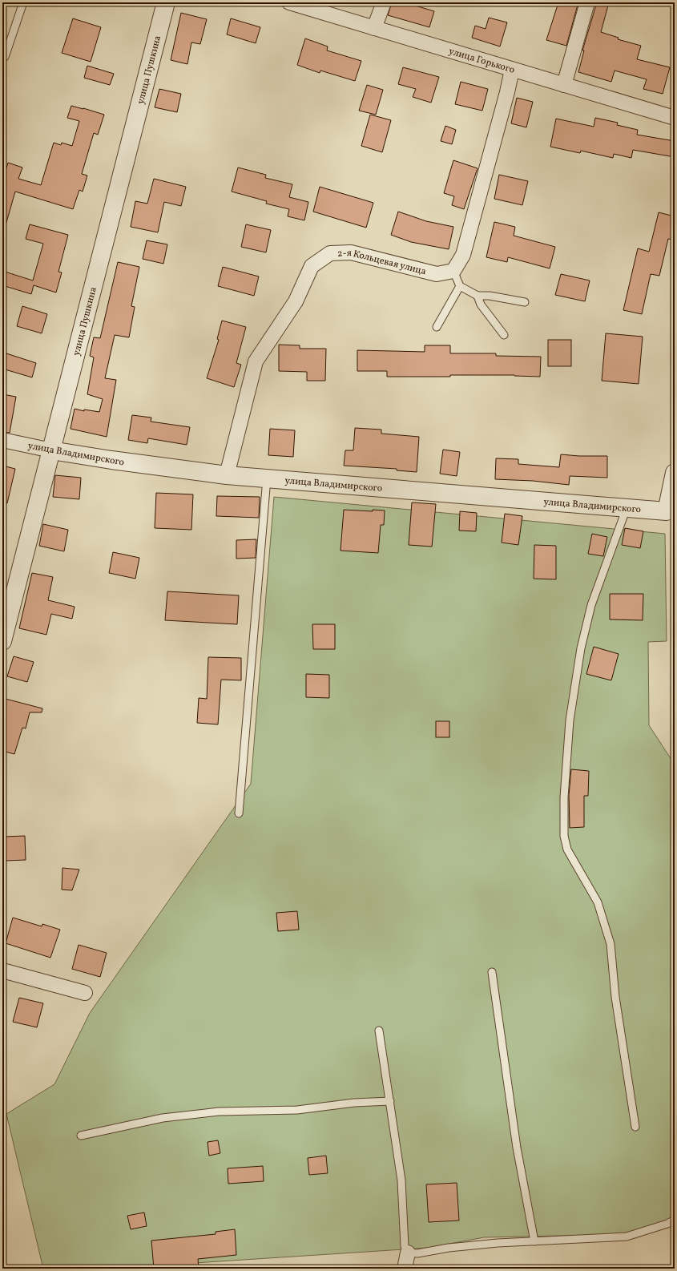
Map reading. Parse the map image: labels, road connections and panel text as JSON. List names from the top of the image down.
{
  "streets": {
    "street": [
      "улица Горького",
      "улица Пушкина",
      "2-я Кольцевая улица",
      "улица Владимирского"
    ]
  },
  "crossings": [
    ["улица Пушкина", "улица Владимирского"],
    ["2-я Кольцевая улица", "улица Владимирского"]
  ]
}
